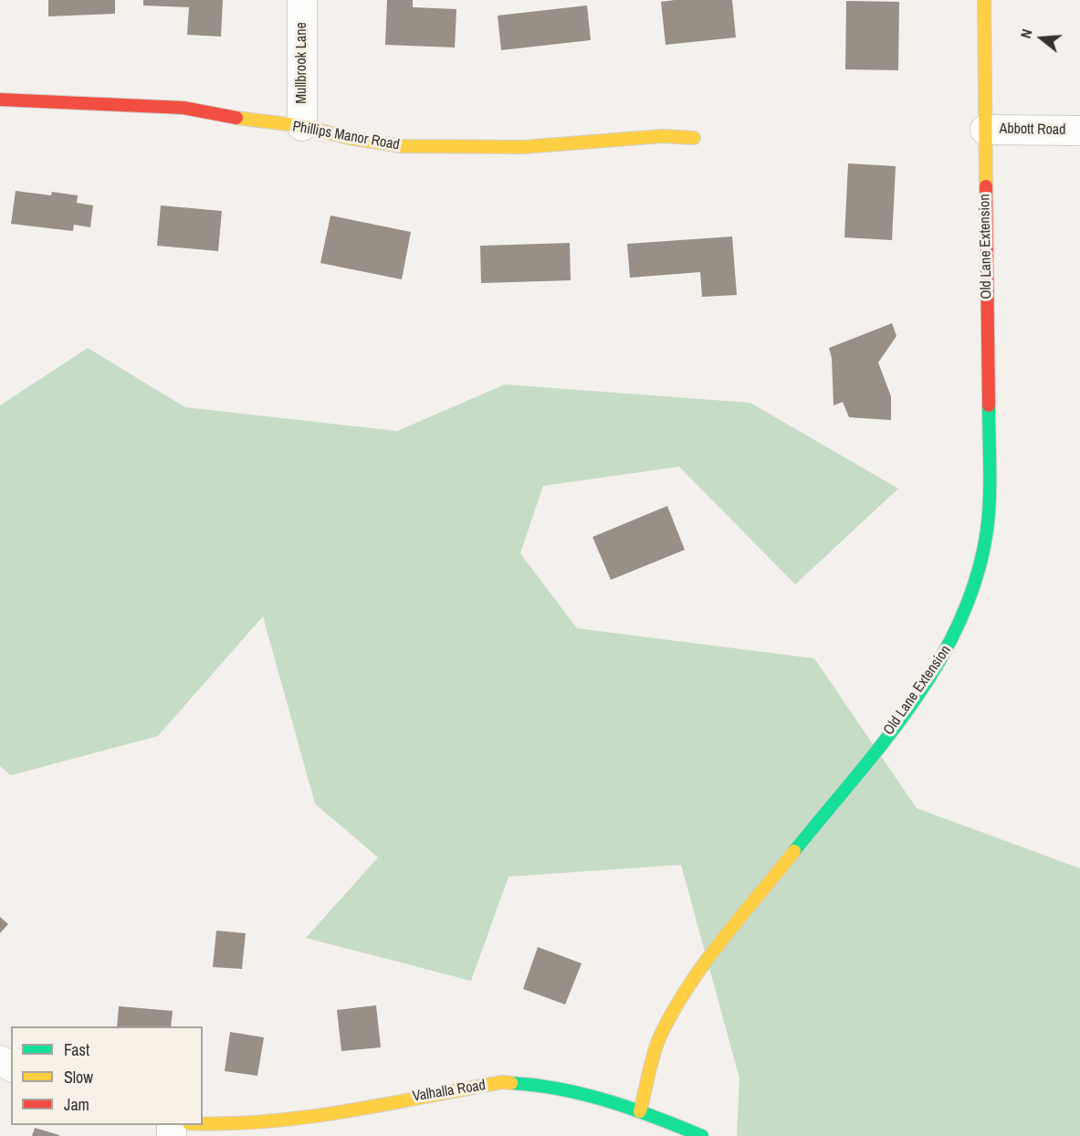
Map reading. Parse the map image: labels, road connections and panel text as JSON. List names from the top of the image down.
{
  "streets": {
    "street": [
      "Mullbrook Lane",
      "Abbott Road",
      "Phillips Manor Road",
      "Old Lane Extension",
      "Valhalla Road"
    ]
  },
  "crossings": [
    ["Mullbrook Lane", "Phillips Manor Road"],
    ["Abbott Road", "Old Lane Extension"],
    ["Old Lane Extension", "Valhalla Road"]
  ],
  "legend": ["Fast", "Slow", "Jam"],
  "north": "left"
}
